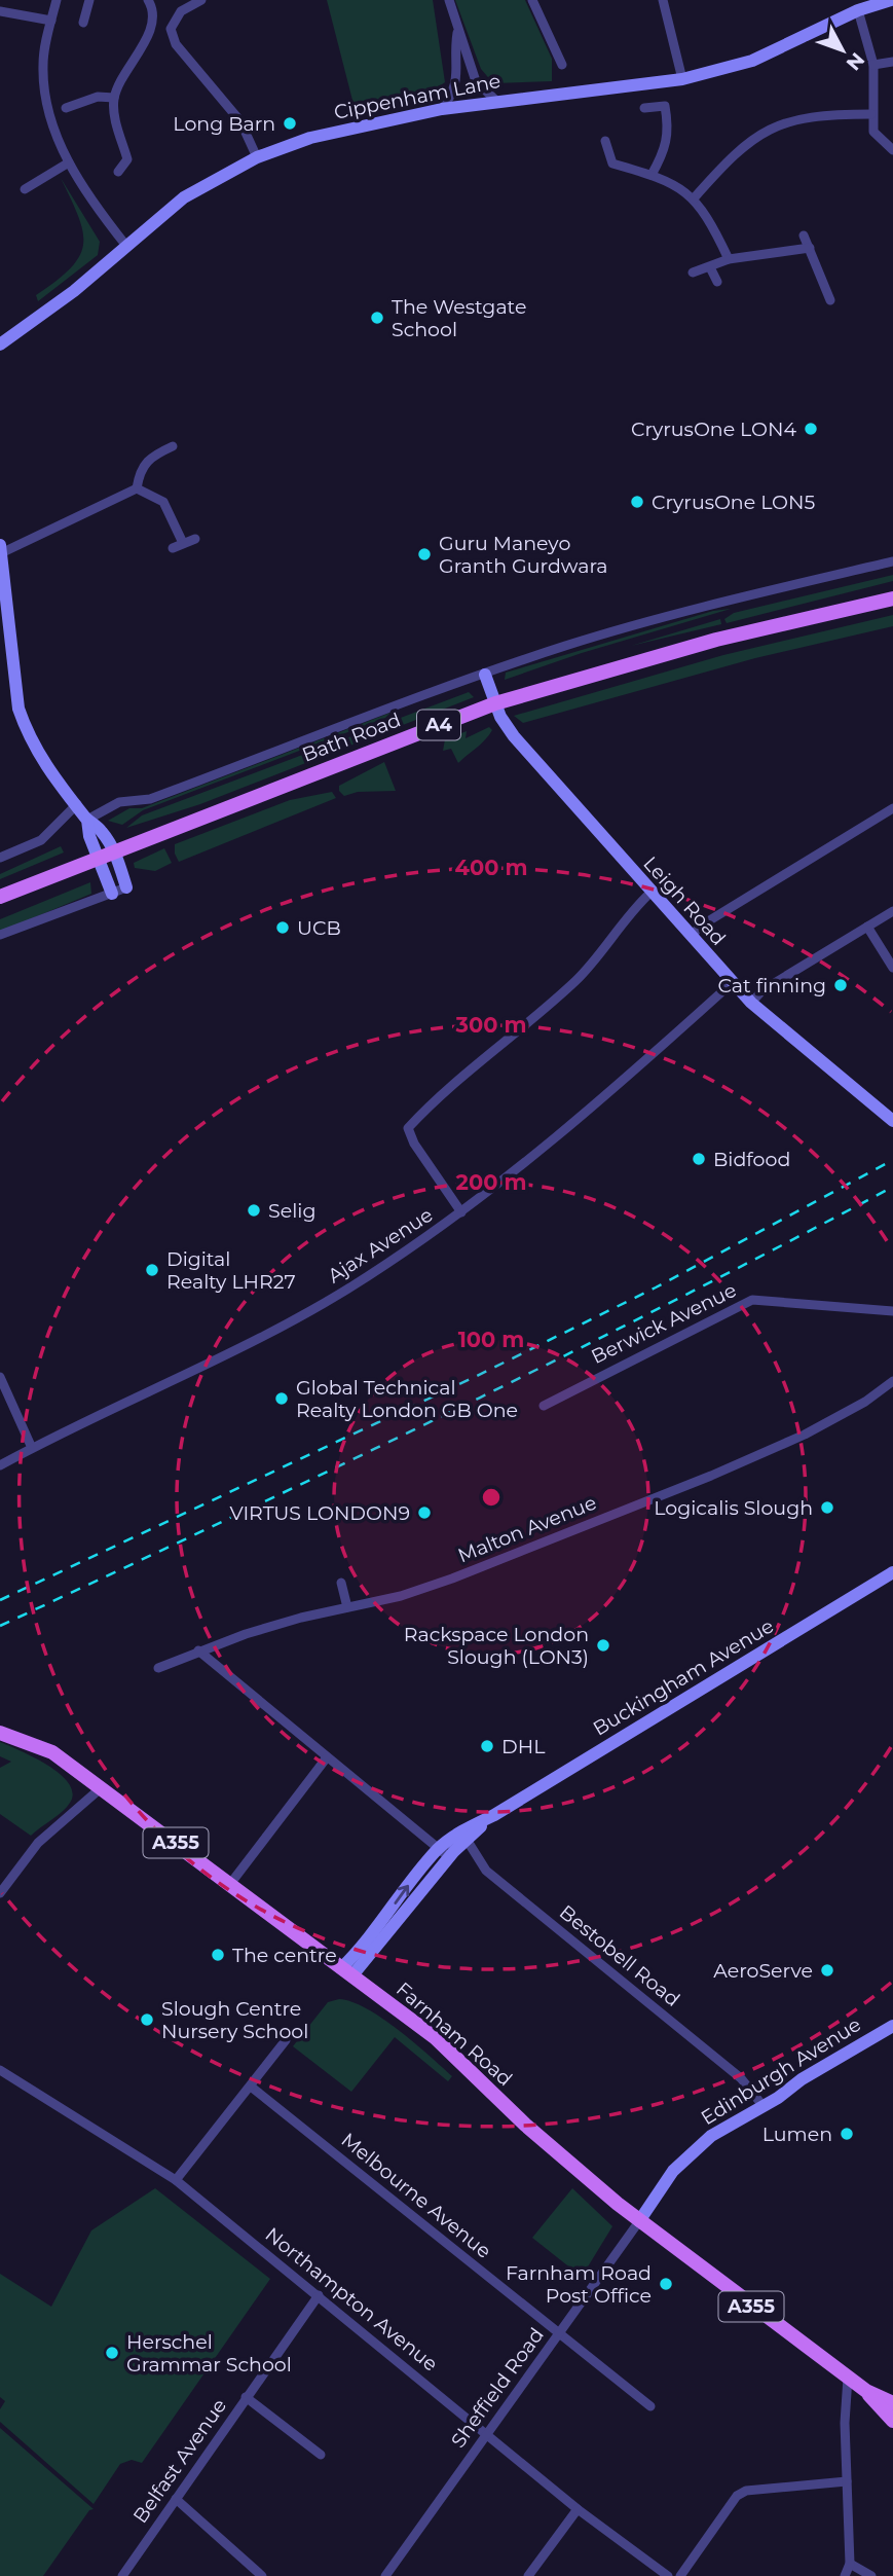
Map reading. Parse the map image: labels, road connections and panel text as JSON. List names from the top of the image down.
{
  "streets": {
    "main road": [
      "A4",
      "Bath Road",
      "A355",
      "Farnham Road"
    ],
    "street": [
      "Cippenham Lane",
      "Leigh Road",
      "Ajax Avenue",
      "Berwick Avenue",
      "Malton Avenue",
      "Buckingham Avenue",
      "Bestobell Road",
      "Edinburgh Avenue",
      "Melbourne Avenue",
      "Northampton Avenue",
      "Sheffield Road",
      "Belfast Avenue"
    ]
  },
  "crossings": [
    ["Bath Road", "Leigh Road"],
    ["Leigh Road", "Ajax Avenue"],
    ["Buckingham Avenue", "Bestobell Road"],
    ["Buckingham Avenue", "Farnham Road"],
    ["Bestobell Road", "Edinburgh Avenue"],
    ["Farnham Road", "Edinburgh Avenue"],
    ["Farnham Road", "Sheffield Road"],
    ["Edinburgh Avenue", "Sheffield Road"],
    ["Melbourne Avenue", "Sheffield Road"],
    ["Northampton Avenue", "Sheffield Road"],
    ["Northampton Avenue", "Belfast Avenue"]
  ],
  "places": [
    "Long Barn",
    "The Westgate School",
    "CryrusOne LON4",
    "CryrusOne LON5",
    "Guru Maneyo Granth Gurdwara",
    "UCB",
    "Cat finning",
    "Bidfood",
    "Selig",
    "Digital Realty LHR27",
    "Global Technical Realty London GB One",
    "Logicalis Slough",
    "VIRTUS LONDON9",
    "Rackspace London Slough (LON3)",
    "DHL",
    "The centre",
    "AeroServe",
    "Slough Centre Nursery School",
    "Lumen",
    "Farnham Road Post Office",
    "Herschel Grammar School"
  ],
  "north": "bottom right",
  "rings": [
    "400 m",
    "300 m",
    "200 m",
    "100 m"
  ]
}
